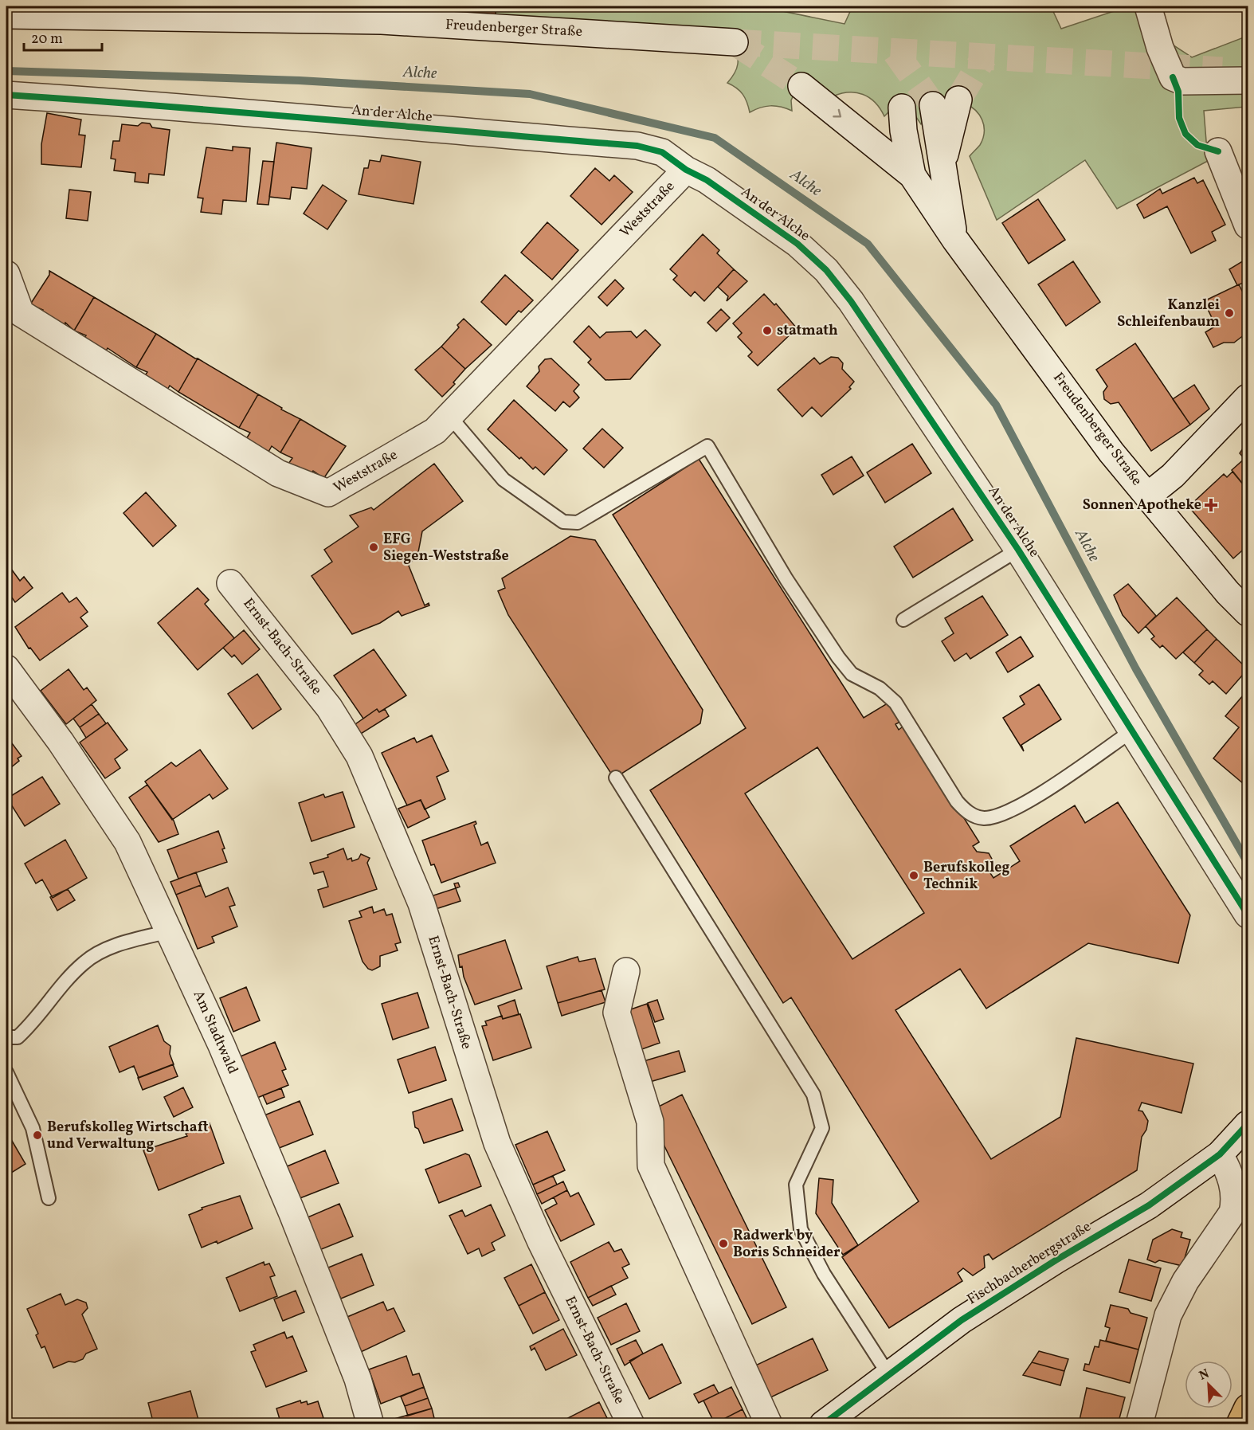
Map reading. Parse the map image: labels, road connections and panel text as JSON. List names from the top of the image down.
{
  "streets": {
    "street": [
      "Freudenberger Straße",
      "An der Alche",
      "Weststraße",
      "Ernst-Bach-Straße",
      "Am Stadtwald",
      "Fischbacherbergstraße"
    ]
  },
  "crossings": [
    ["An der Alche", "Weststraße"]
  ],
  "water": ["Alche"],
  "places": {
    "other": [
      "Kanzlei Schleifenbaum",
      "statmath",
      "EFG Siegen-Weststraße",
      "Berufskolleg Technik",
      "Berufskolleg Wirtschaft und Verwaltung",
      "Radwerk by Boris Schneider"
    ],
    "health": ["Sonnen Apotheke"]
  },
  "scale_bar": "20 m",
  "north": "top left"
}
